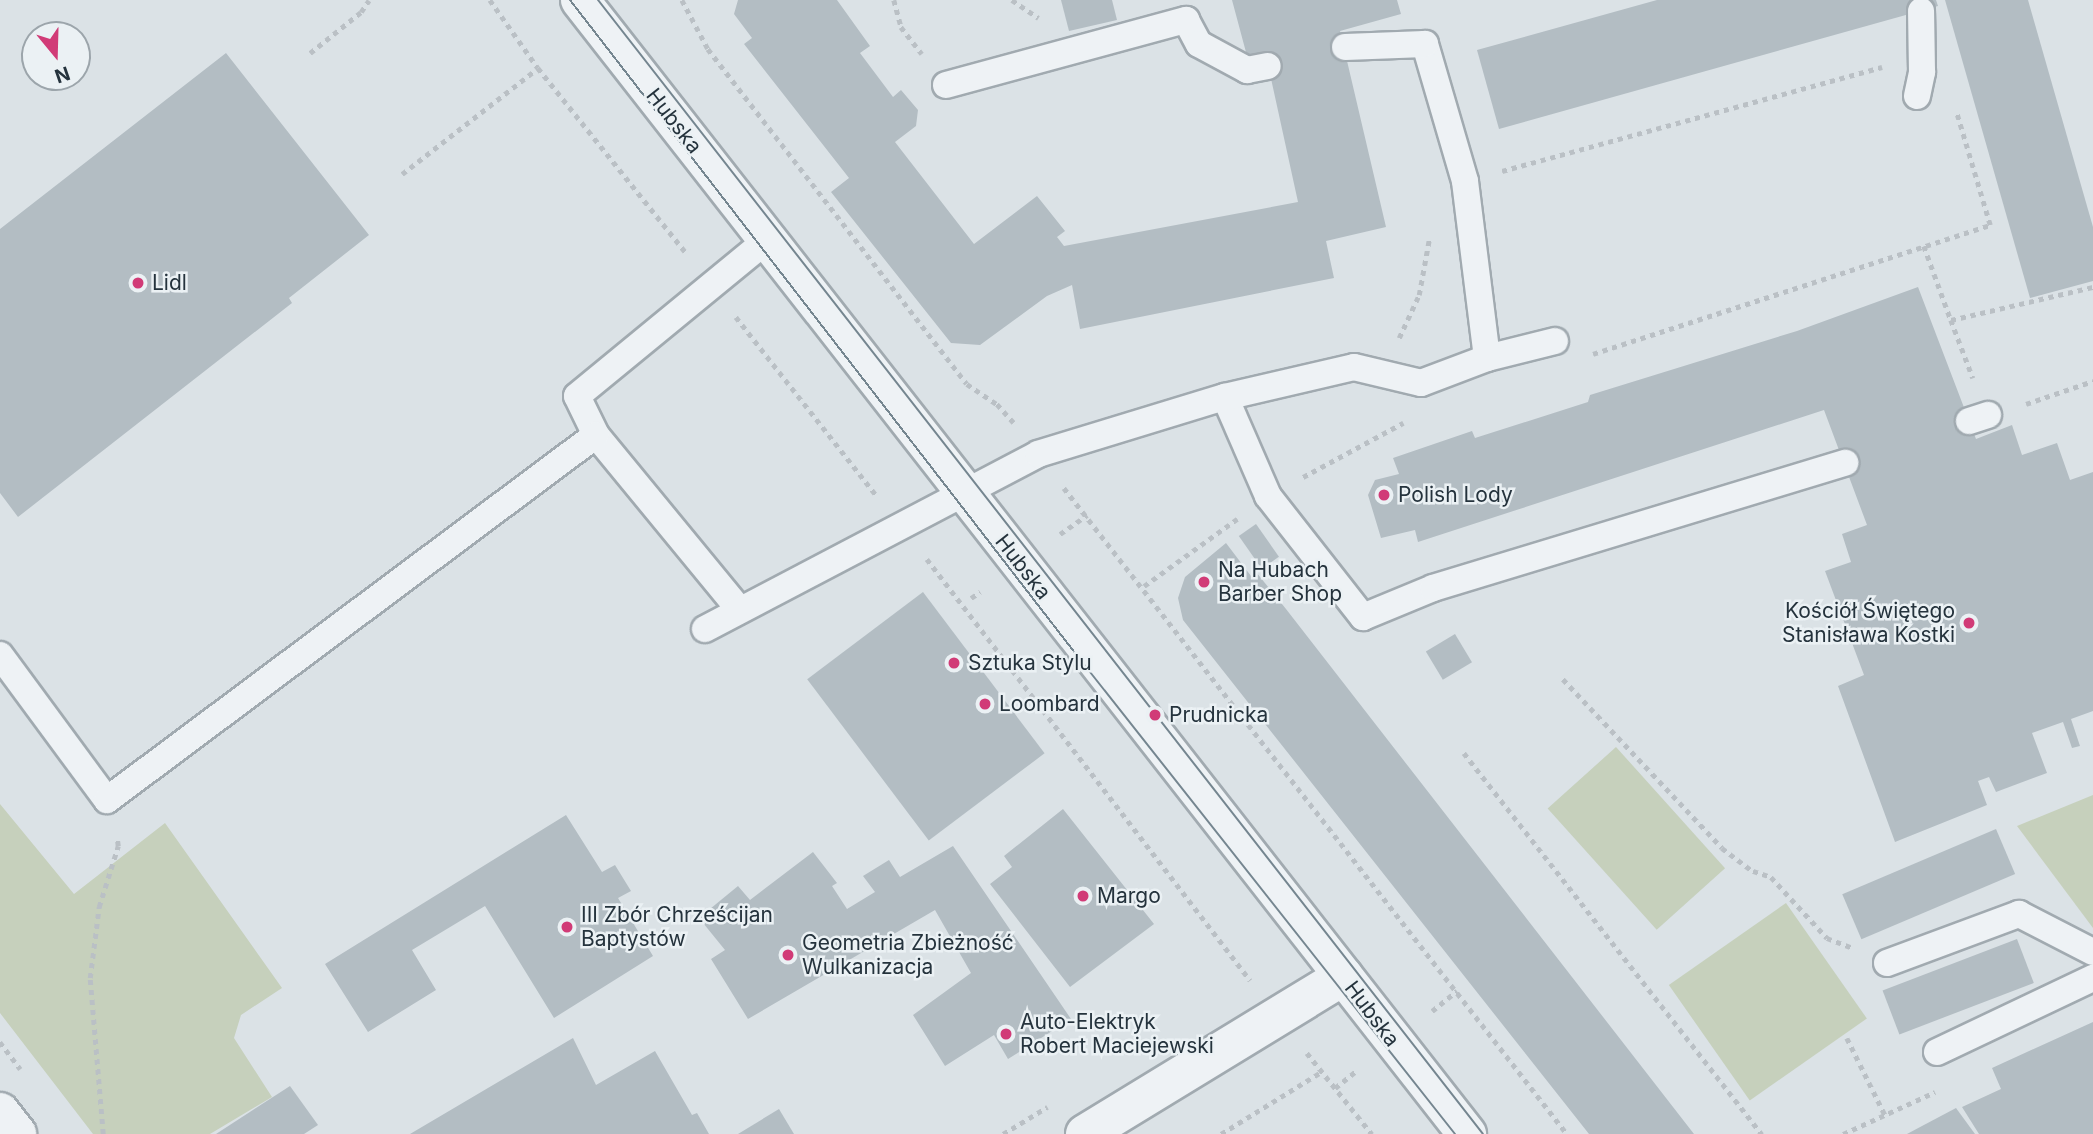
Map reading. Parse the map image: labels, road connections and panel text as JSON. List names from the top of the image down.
{
  "streets": {
    "street": ["Hubska"]
  },
  "places": [
    "Lidl",
    "Polish Lody",
    "Na Hubach Barber Shop",
    "Kościół Świętego Stanisława Kostki",
    "Sztuka Stylu",
    "Loombard",
    "Prudnicka",
    "Margo",
    "III Zbór Chrześcijan Baptystów",
    "Geometria Zbieżność Wulkanizacja",
    "Auto-Elektryk Robert Maciejewski"
  ],
  "north": "bottom"
}
